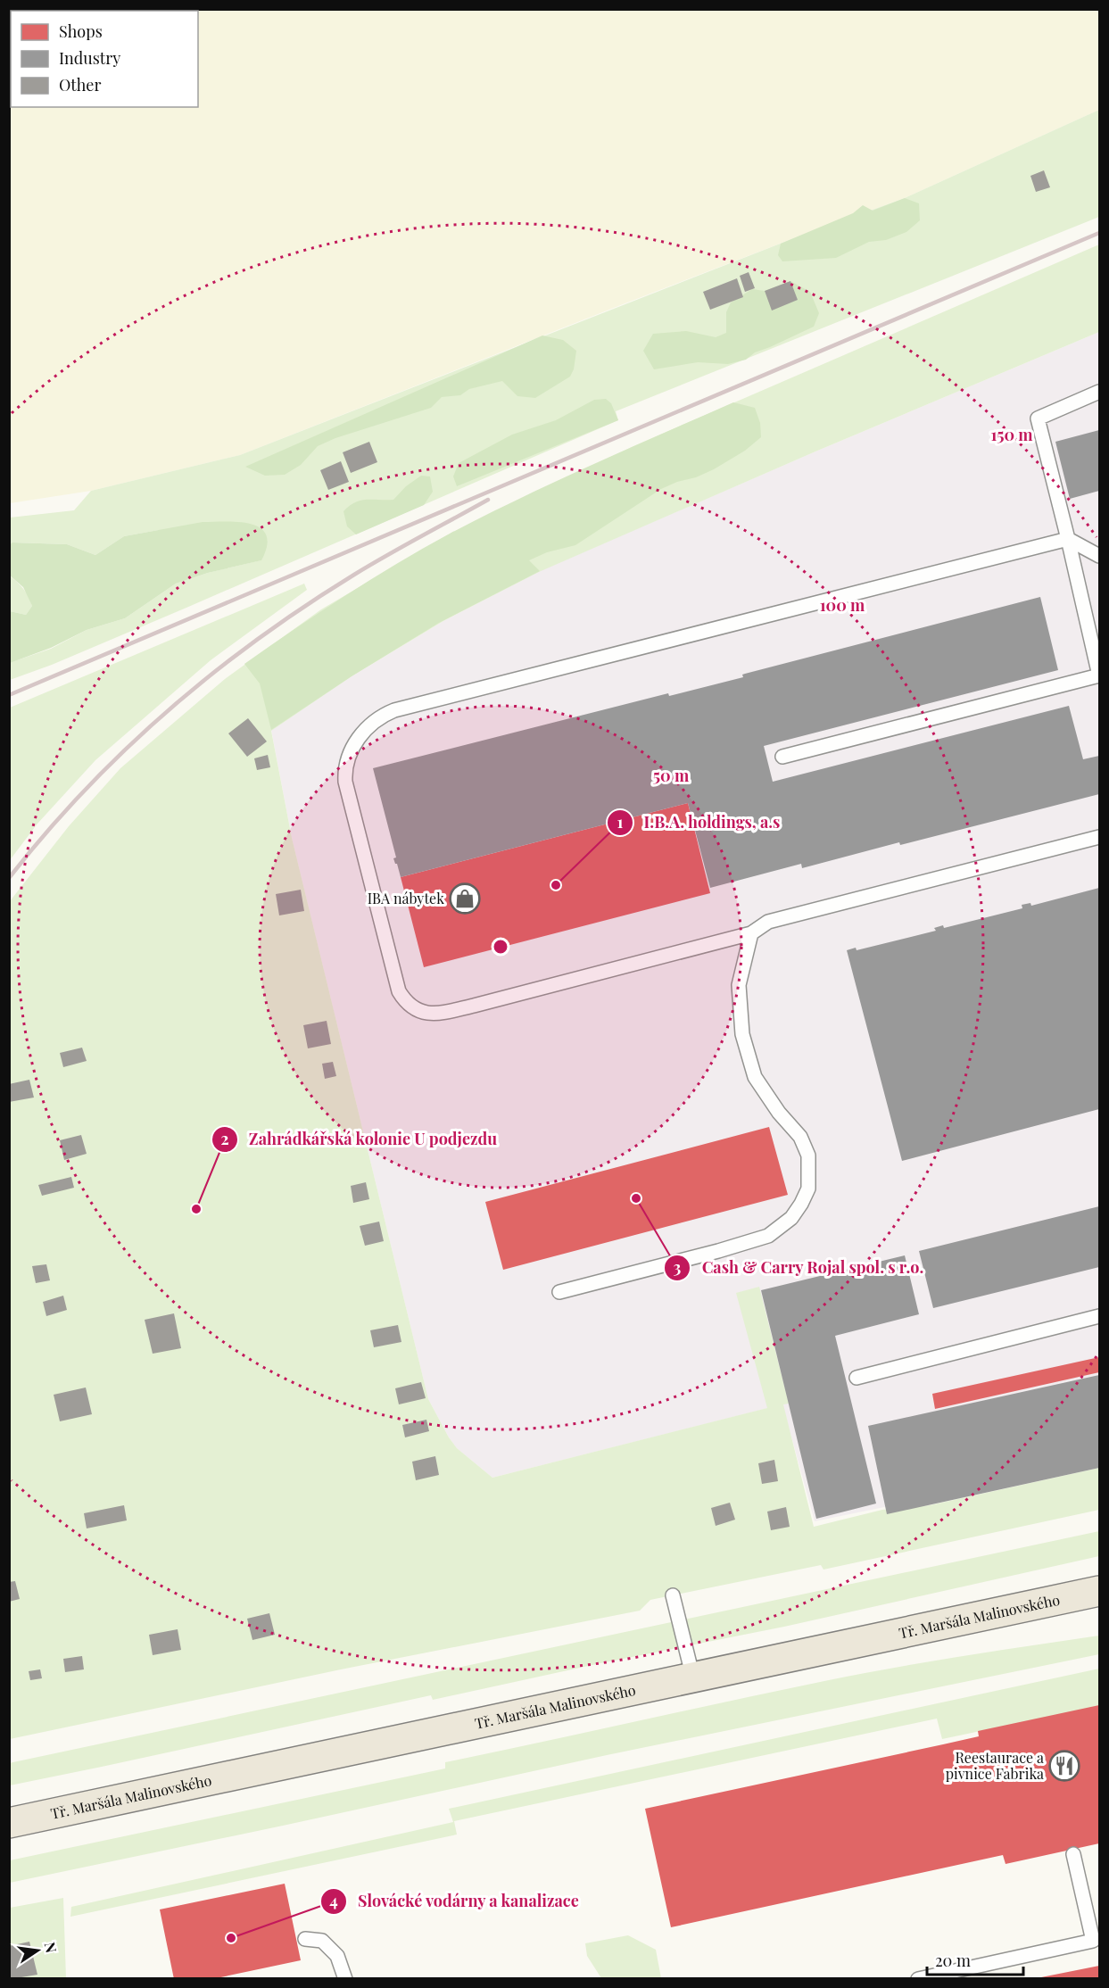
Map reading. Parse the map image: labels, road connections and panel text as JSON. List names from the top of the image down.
{
  "streets": {
    "main road": ["Tř. Maršála Malinovského"]
  },
  "places": {
    "other": [
      "I.B.A. holdings, a.s",
      "Cash & Carry Rojal spol. s r.o.",
      "Zahrádkářská kolonie U podjezdu",
      "Slovácké vodárny a kanalizace"
    ],
    "shop": ["IBA nábytek"],
    "restaurant": ["Reestaurace a pivnice Fabrika"]
  },
  "legend": ["Shops", "Industry", "Other"],
  "scale_bar": "20 m",
  "north": "right",
  "rings": ["150 m", "100 m", "50 m"]
}
